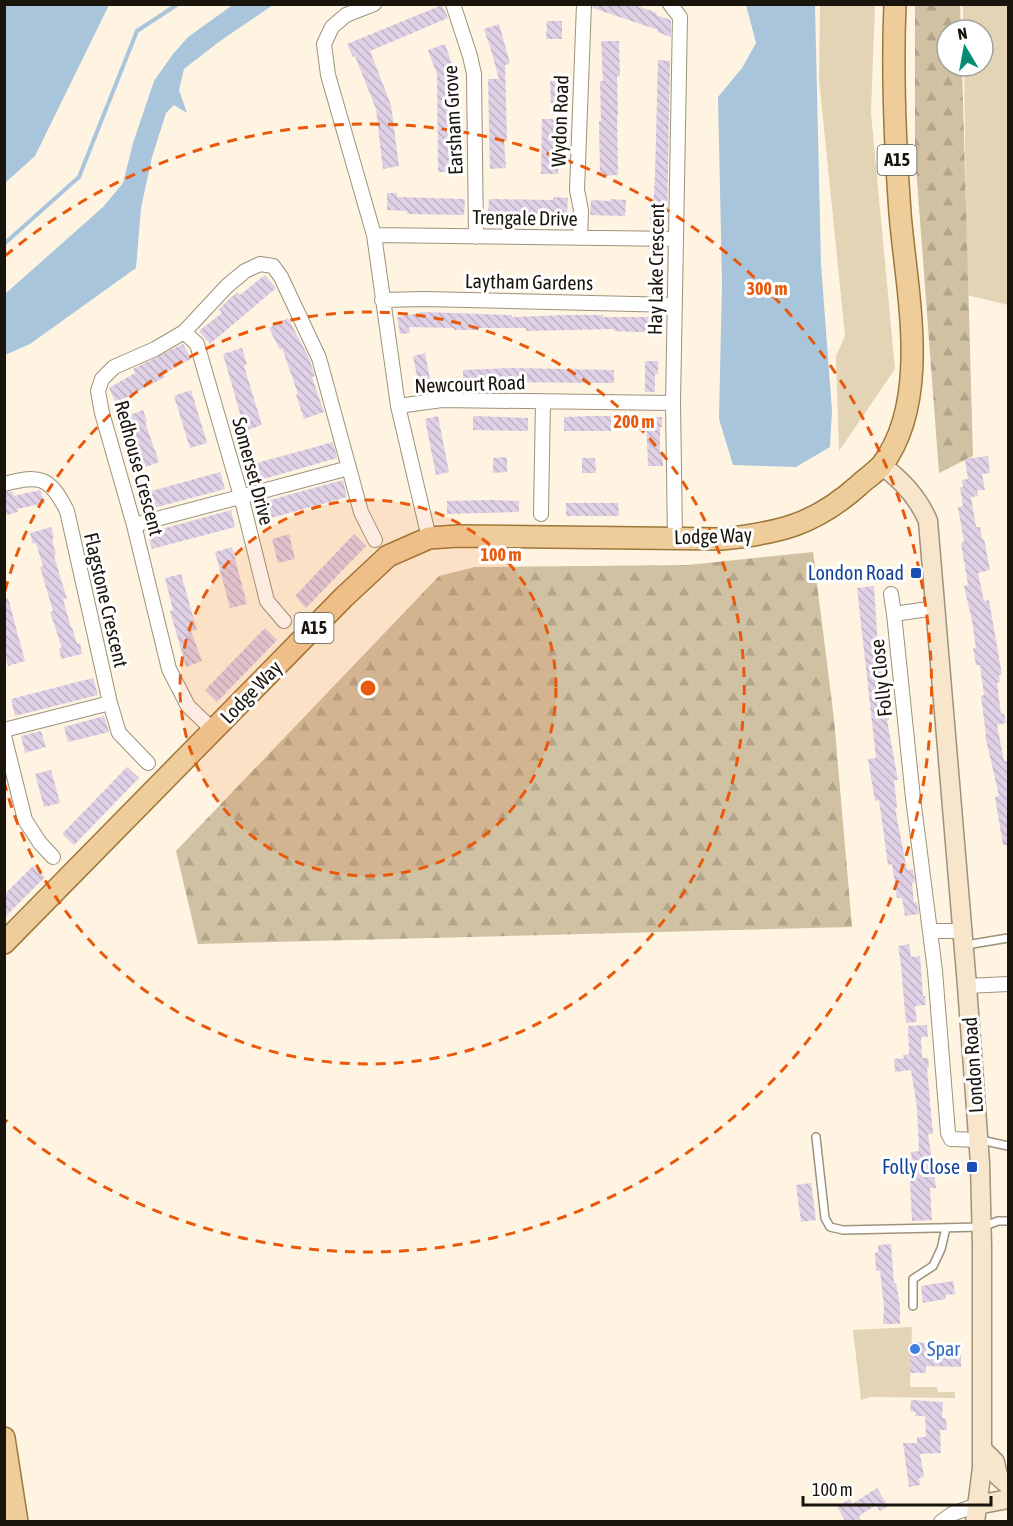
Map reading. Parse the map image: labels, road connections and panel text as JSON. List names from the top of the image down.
{
  "streets": {
    "main road": ["A15", "Lodge Way", "London Road"],
    "street": [
      "Earsham Grove",
      "Wydon Road",
      "Trengale Drive",
      "Hay Lake Crescent",
      "Laytham Gardens",
      "Newcourt Road",
      "Redhouse Crescent",
      "Somerset Drive",
      "Flagstone Crescent",
      "Folly Close"
    ]
  },
  "crossings": [
    ["Earsham Grove", "Trengale Drive"],
    ["Wydon Road", "Trengale Drive"],
    ["A15", "Lodge Way"],
    ["A15", "London Road"],
    ["Trengale Drive", "Hay Lake Crescent"],
    ["Hay Lake Crescent", "Laytham Gardens"],
    ["Hay Lake Crescent", "Newcourt Road"],
    ["Hay Lake Crescent", "Lodge Way"],
    ["Redhouse Crescent", "Somerset Drive"],
    ["Redhouse Crescent", "Lodge Way"],
    ["Lodge Way", "London Road"],
    ["Folly Close", "London Road"]
  ],
  "places": {
    "transit": ["London Road", "Folly Close"],
    "other": ["Spar"]
  },
  "scale_bar": "100 m",
  "north": "top",
  "rings": ["300 m", "200 m", "100 m"]
}
